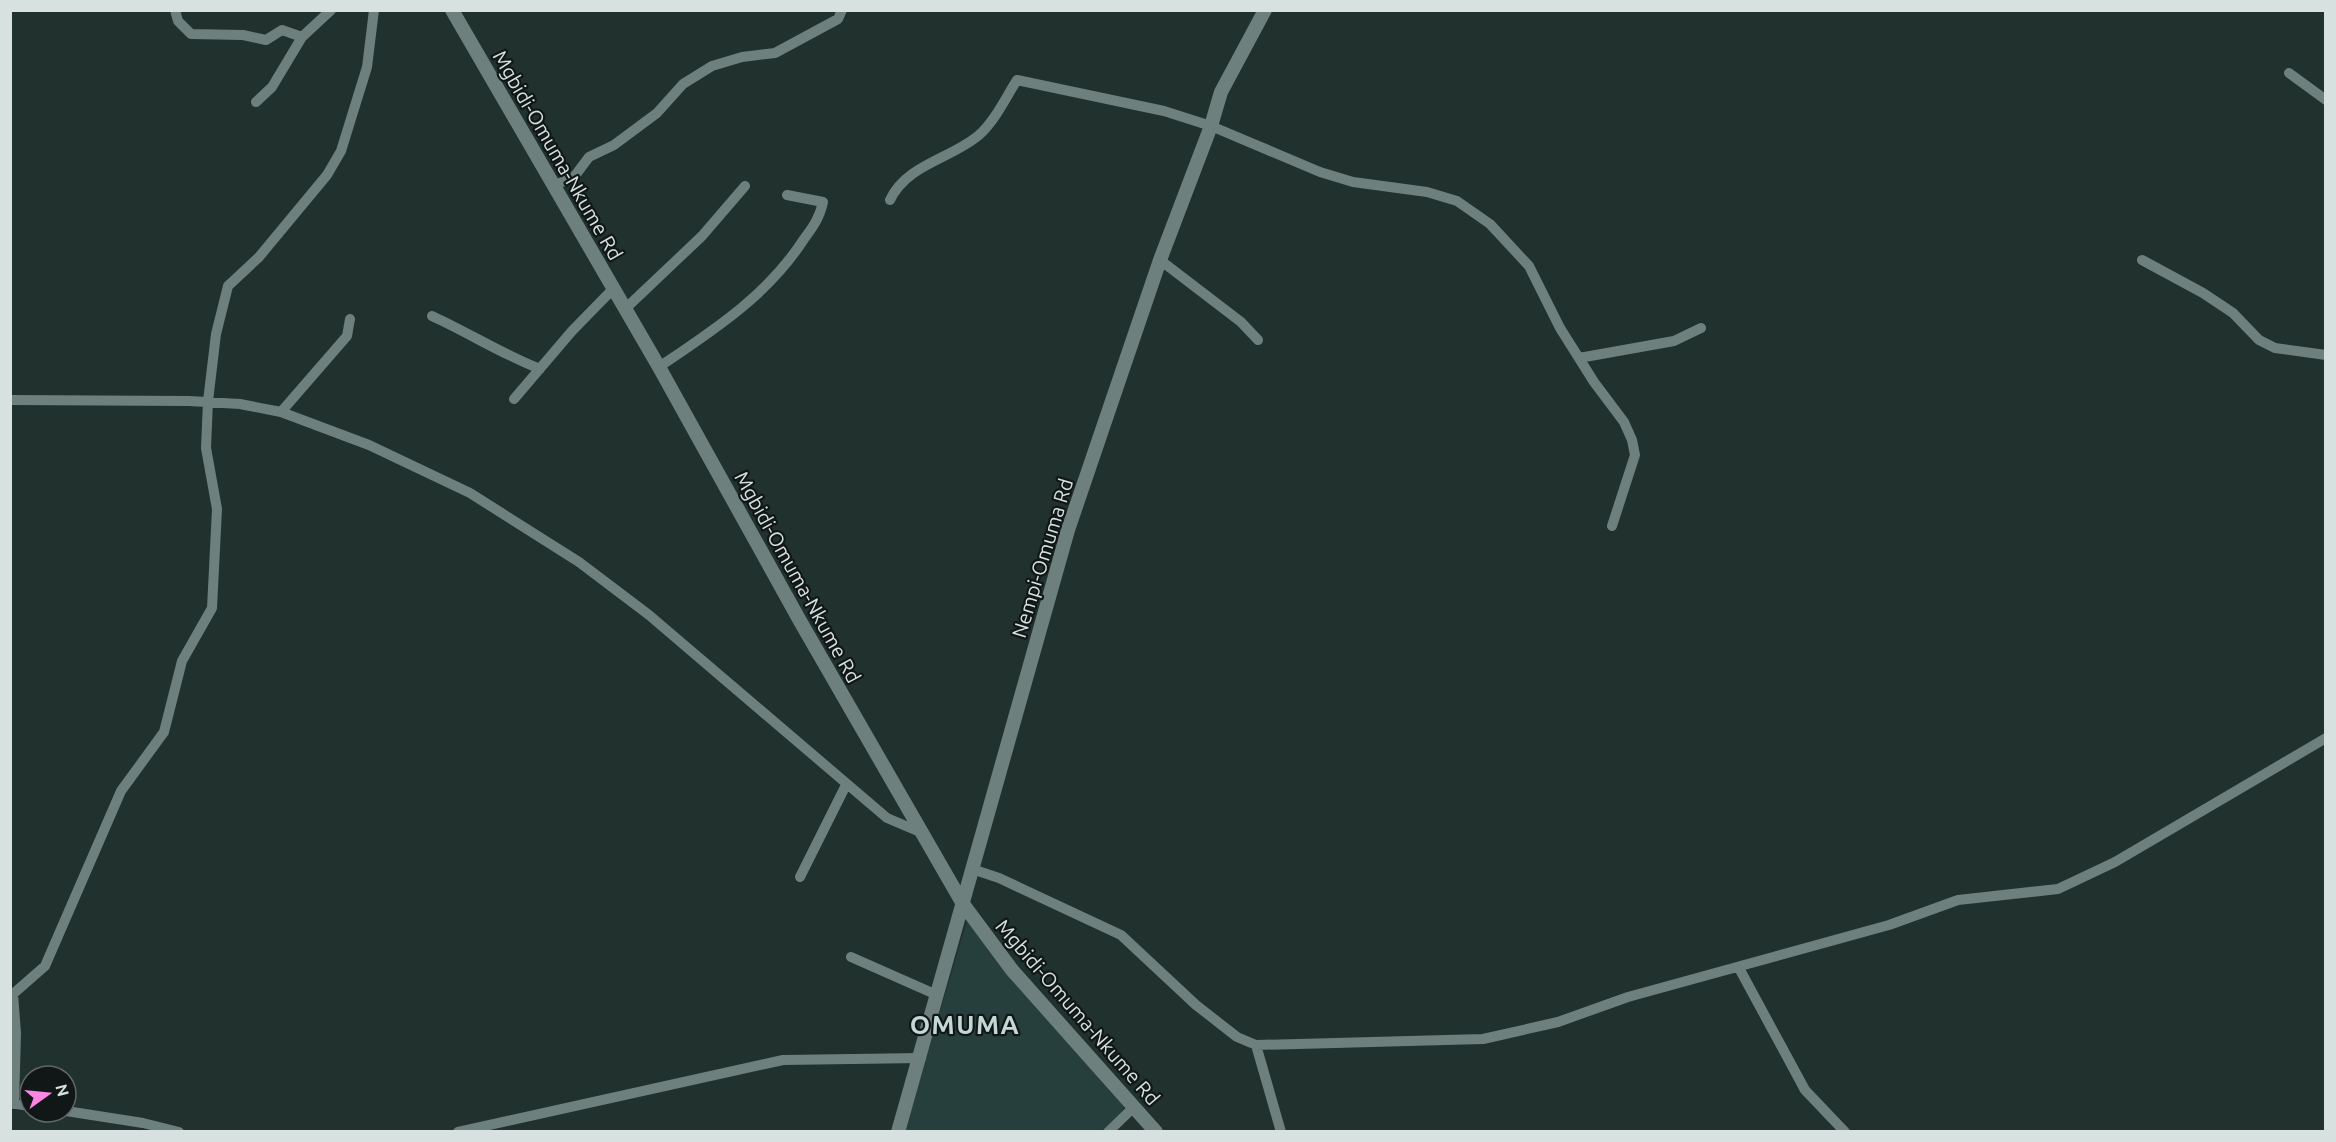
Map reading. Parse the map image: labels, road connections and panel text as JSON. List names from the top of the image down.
{
  "streets": {
    "street": ["Mgbidi-Omuma-Nkume Rd", "Nempi-Omuma Rd"]
  },
  "crossings": [
    ["Mgbidi-Omuma-Nkume Rd", "Nempi-Omuma Rd"]
  ],
  "districts": ["OMUMA"],
  "north": "right"
}
